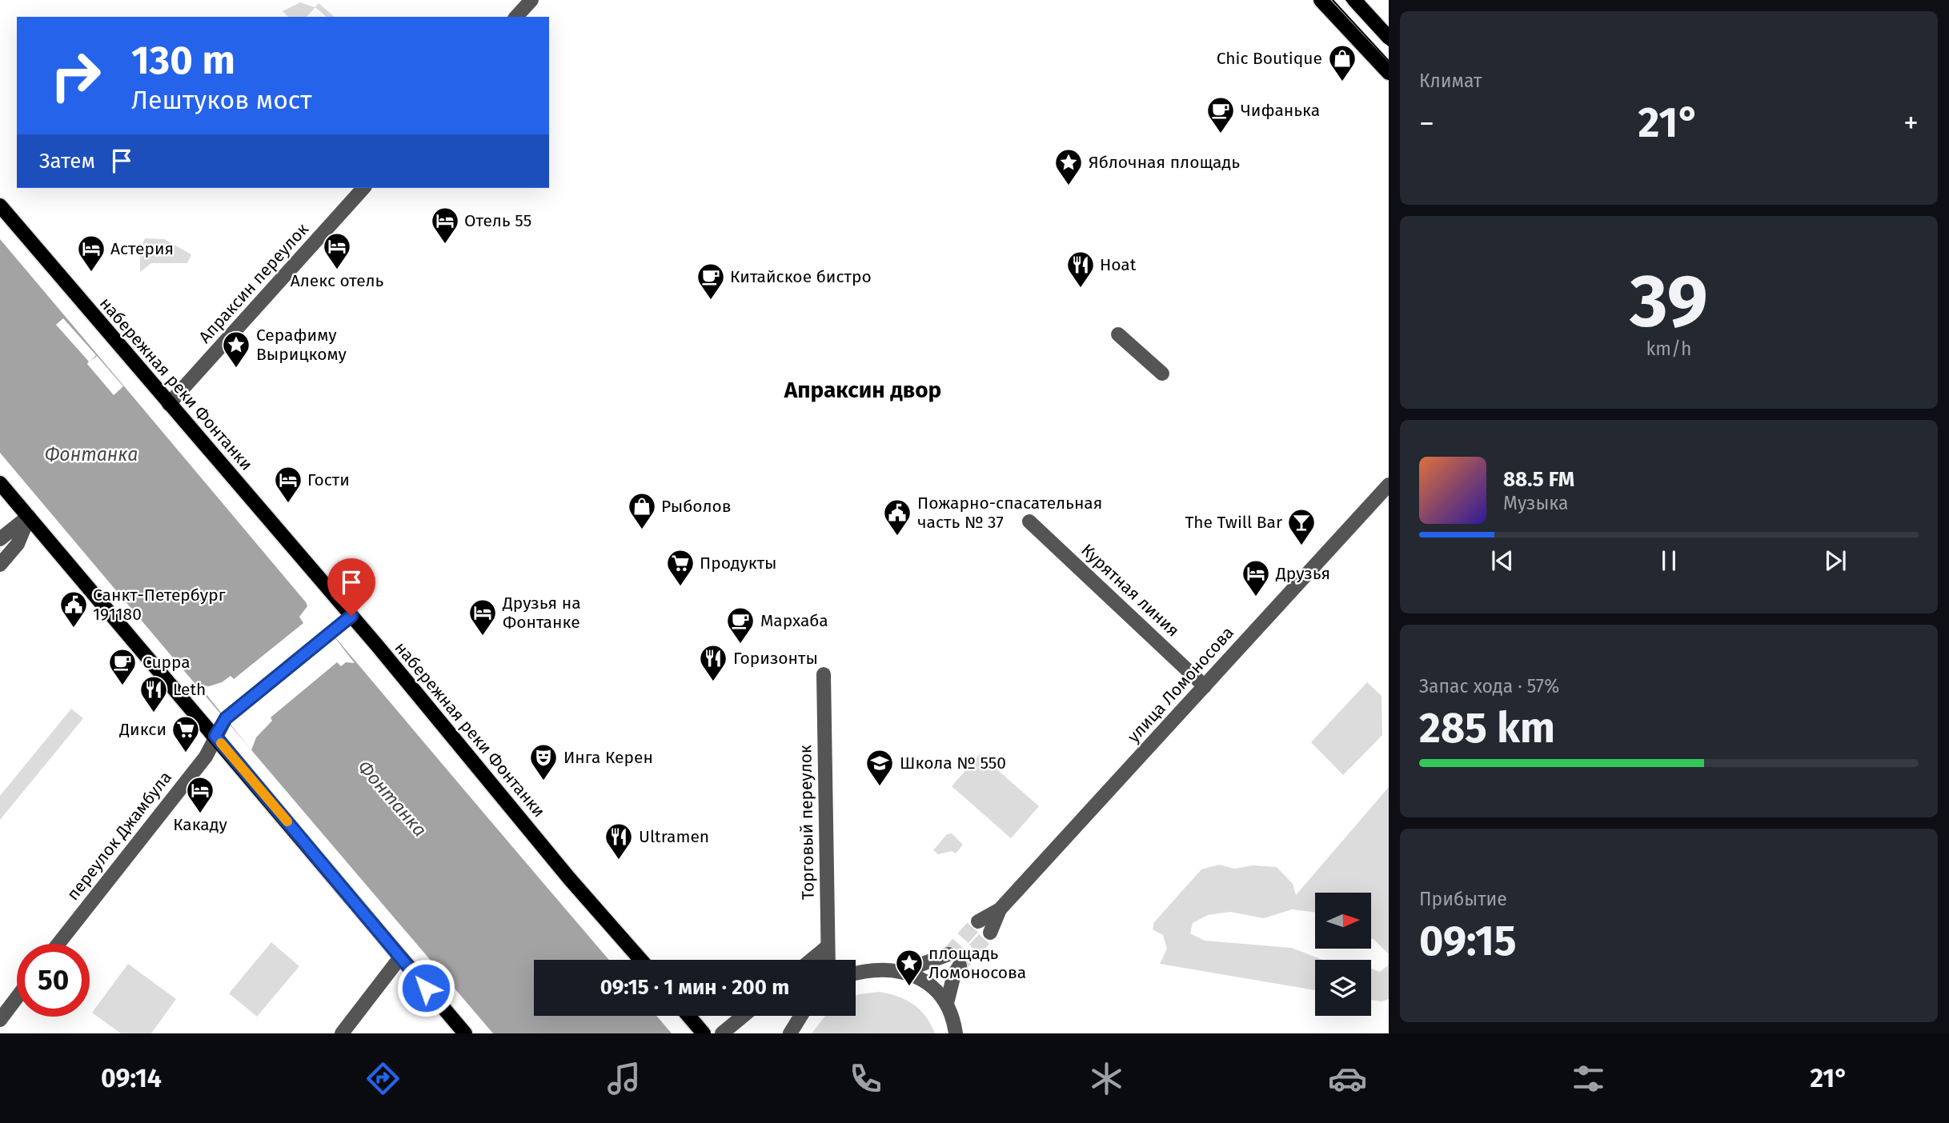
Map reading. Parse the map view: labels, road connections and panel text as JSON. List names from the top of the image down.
{
  "streets": {
    "main road": ["набережная реки Фонтанки"],
    "street": [
      "Апраксин переулок",
      "Курятная линия",
      "улица Ломоносова",
      "Торговый переулок",
      "переулок Джамбула"
    ]
  },
  "crossings": [
    ["Апраксин переулок", "набережная реки Фонтанки"],
    ["набережная реки Фонтанки", "переулок Джамбула"],
    ["Курятная линия", "улица Ломоносова"]
  ],
  "districts": ["Апраксин двор"],
  "water": ["Фонтанка"],
  "places": {
    "shop": ["Chic Boutique", "Рыболов"],
    "cafe": [
      "Чифанька",
      "Китайское бистро",
      "Мархаба",
      "Cuppa"
    ],
    "place": ["Яблочная площадь", "Серафиму Вырицкому", "площадь Ломоносова"],
    "hotel": [
      "Отель 55",
      "Алекс отель",
      "Астерия",
      "Гости",
      "Друзья",
      "Друзья на Фонтанке",
      "Какаду"
    ],
    "restaurant": [
      "Hoat",
      "Горизонты",
      "Leth",
      "Ultramen"
    ],
    "public building": ["Пожарно-спасательная часть № 37", "Санкт-Петербург 191180"],
    "bar": ["The Twill Bar"],
    "supermarket": ["Продукты", "Дикси"],
    "theatre": ["Инга Керен"],
    "school or university": ["Школа № 550"]
  },
  "north": "right",
  "page": {
    "tile": [
      "Климат",
      ["39", "km/h"],
      ["Запас хода · 57%", "285 km"],
      ["Прибытие", "09:15"]
    ],
    "turn": ["130 m", "Лештуков мост"],
    "heat": ["−", "21°", "+"],
    "then": "Затем",
    "song": ["88.5 FM", "Музыка"],
    "limit": "50",
    "trip": "09:15 · 1 мин · 200 m",
    "tabs": ["09:14", "21°"]
  }
}
